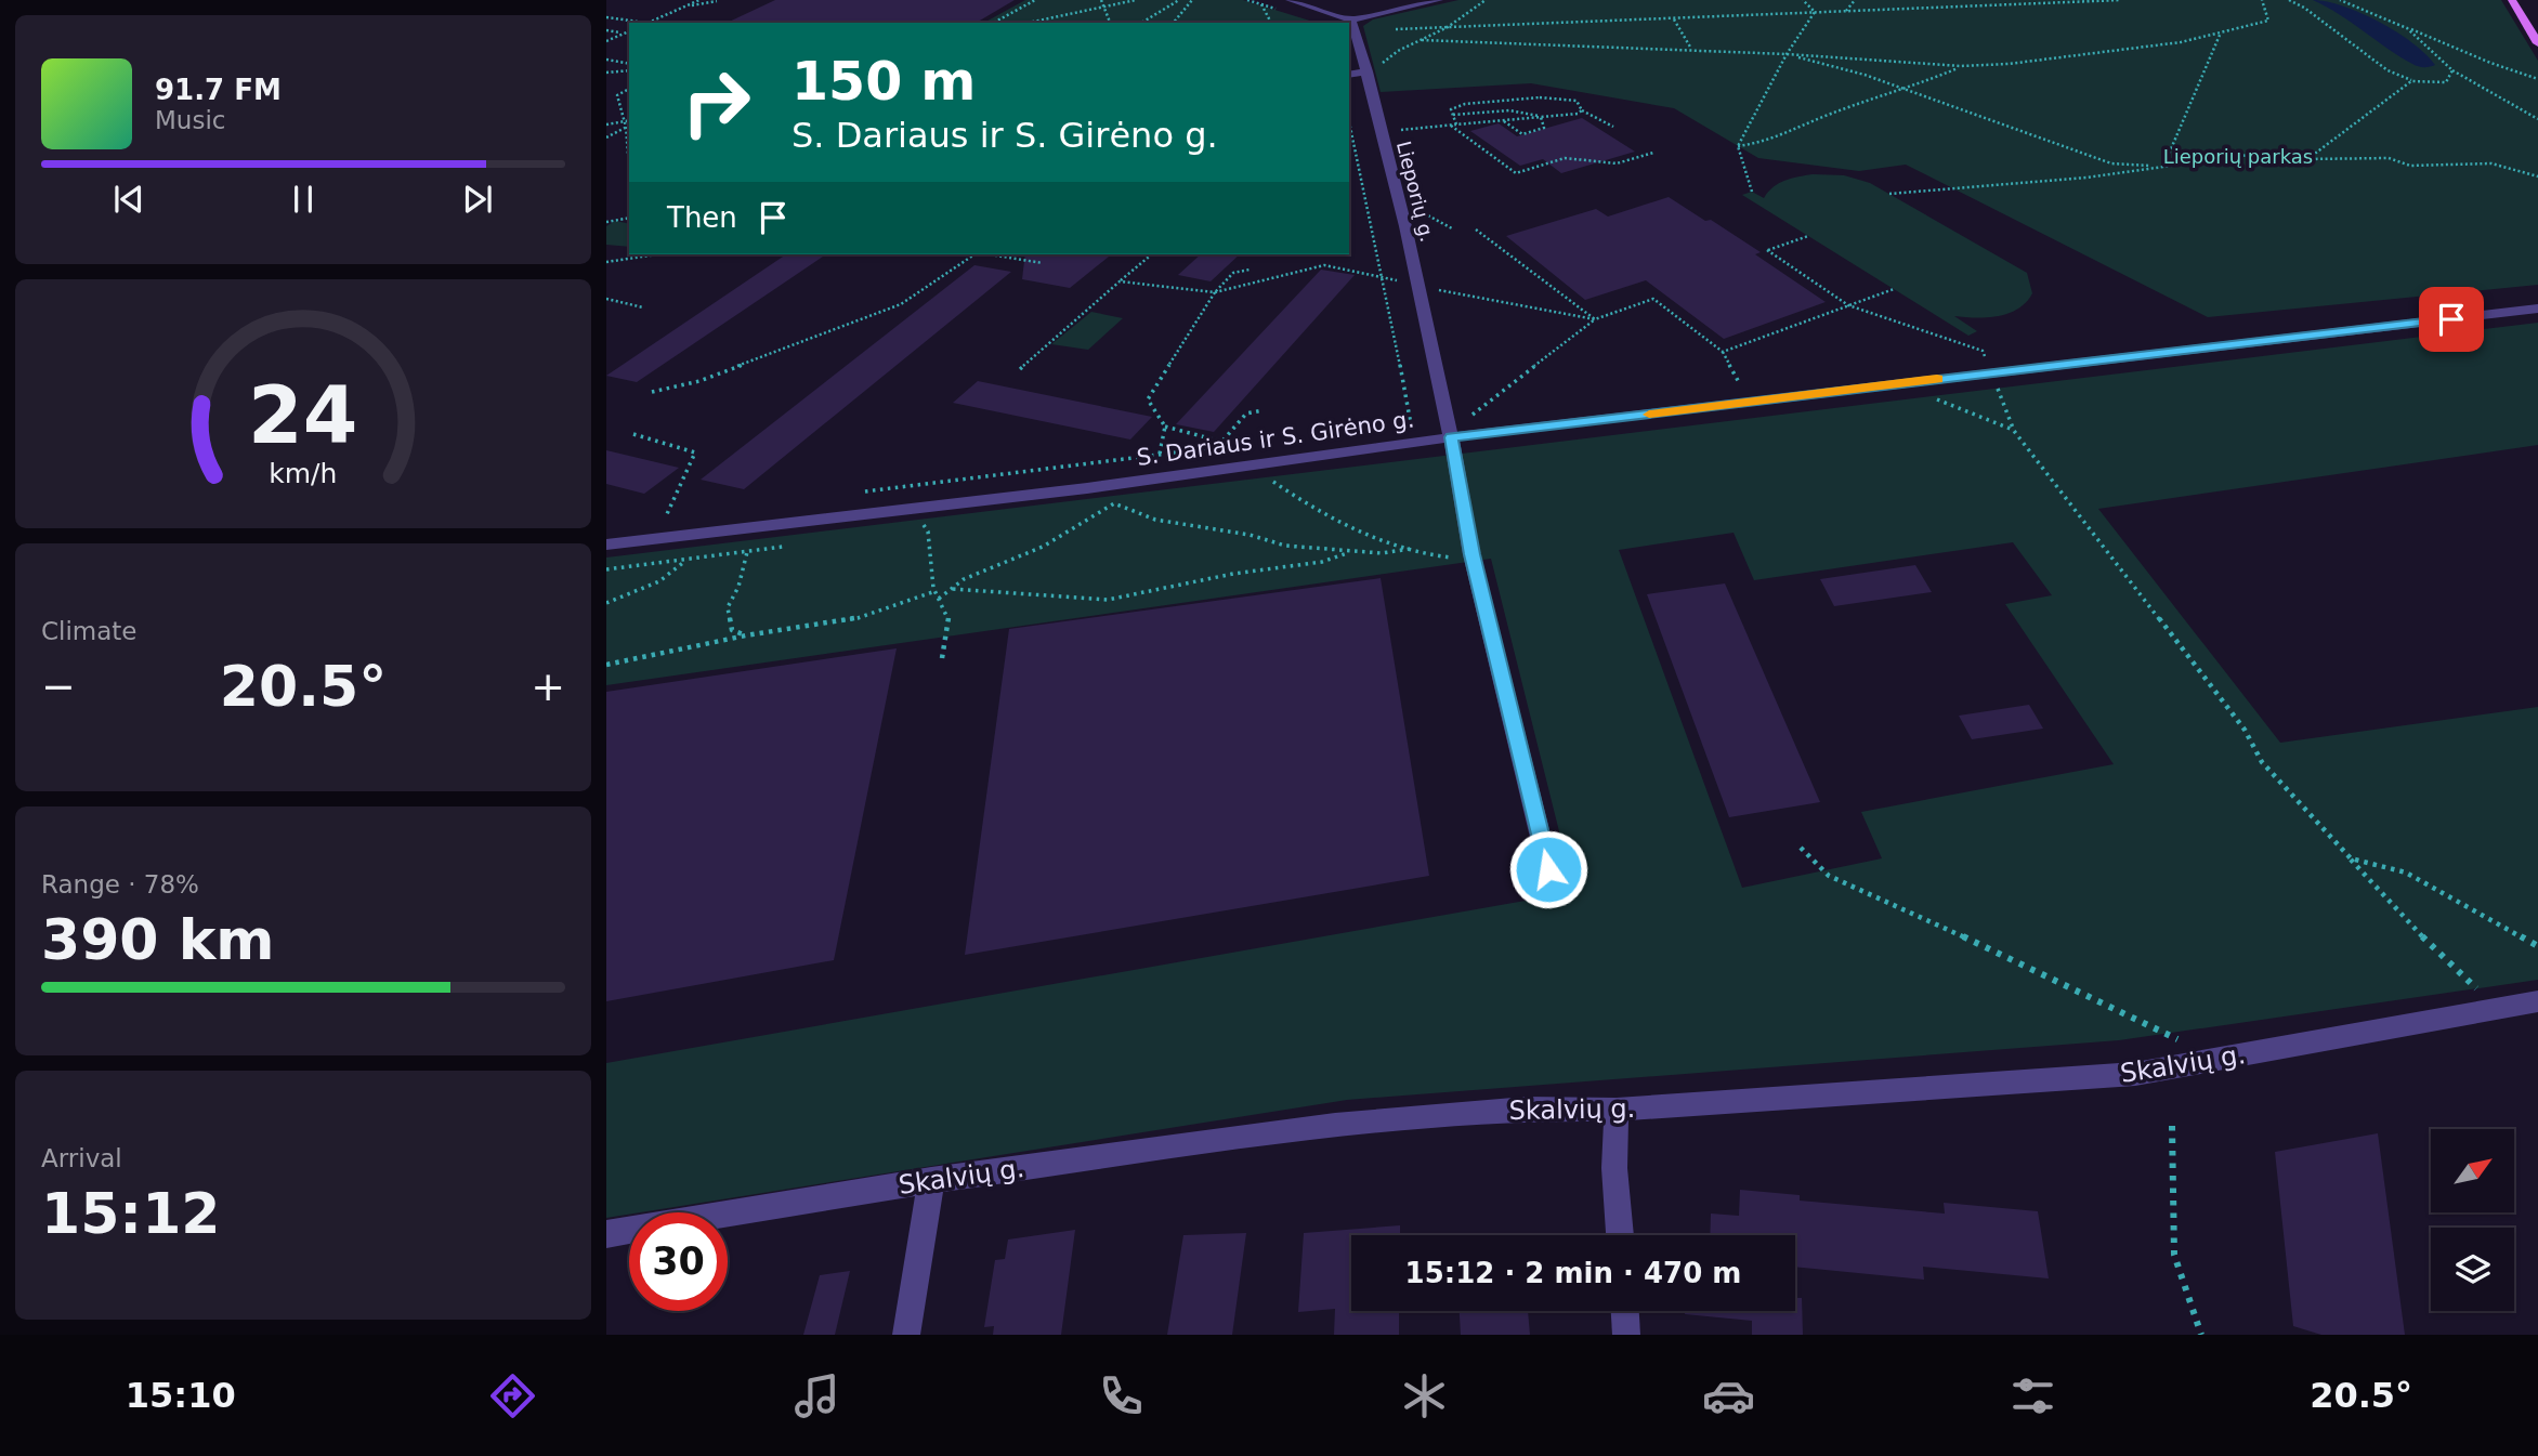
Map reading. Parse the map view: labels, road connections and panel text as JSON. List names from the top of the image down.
{
  "streets": {
    "street": ["Lieporių g.", "S. Dariaus ir S. Girėno g.", "Skalvių g."]
  },
  "crossings": [
    ["Lieporių g.", "S. Dariaus ir S. Girėno g."]
  ],
  "parks": ["Lieporių parkas"],
  "north": "top right",
  "page": {
    "turn": ["150 m", "S. Dariaus ir S. Girėno g."],
    "song": ["91.7 FM", "Music"],
    "then": "Then",
    "tile": [
      "Climate",
      ["Range · 78%", "390 km"],
      ["Arrival", "15:12"]
    ],
    "heat": ["−", "20.5°", "+"],
    "limit": "30",
    "trip": "15:12 · 2 min · 470 m",
    "tabs": ["15:10", "20.5°"],
    "gauge": ["24", "km/h"]
  }
}
